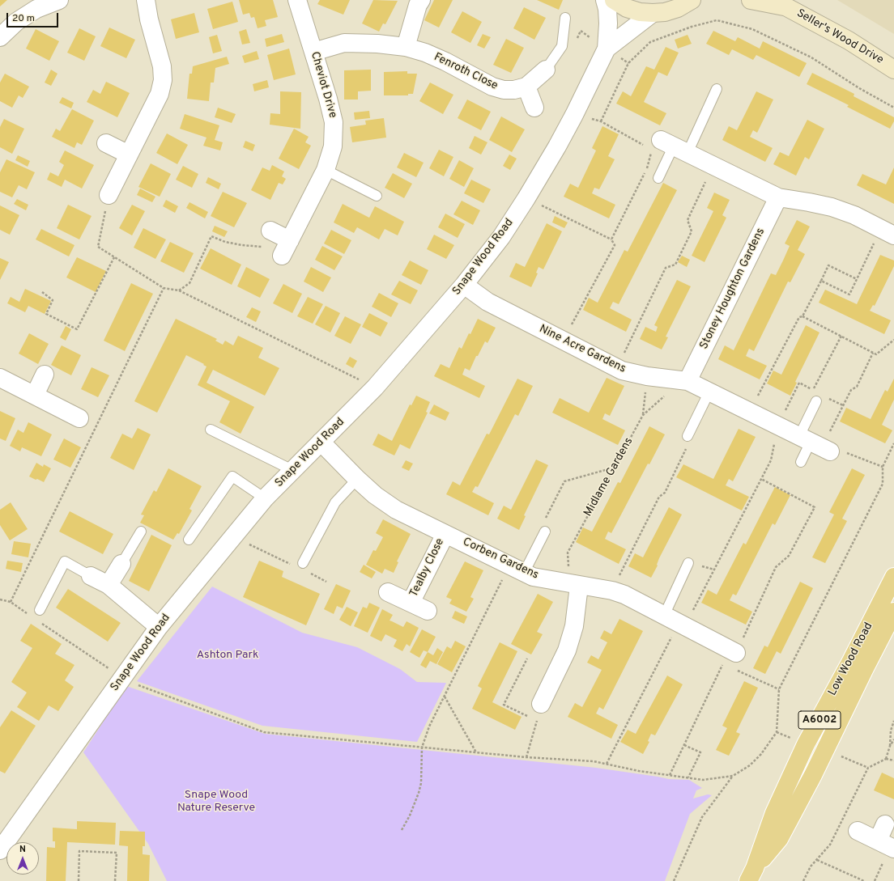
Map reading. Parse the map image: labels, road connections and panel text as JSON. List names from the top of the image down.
{
  "streets": {
    "main road": ["Low Wood Road", "A6002"],
    "street": [
      "Seller's Wood Drive",
      "Fenroth Close",
      "Cheviot Drive",
      "Snape Wood Road",
      "Stoney Houghton Gardens",
      "Nine Acre Gardens",
      "Corben Gardens",
      "Tealby Close"
    ],
    "path": ["Midlame Gardens"]
  },
  "crossings": [
    ["Fenroth Close", "Cheviot Drive"],
    ["Snape Wood Road", "Nine Acre Gardens"],
    ["Snape Wood Road", "Corben Gardens"],
    ["Stoney Houghton Gardens", "Nine Acre Gardens"],
    ["Nine Acre Gardens", "Midlame Gardens"],
    ["Midlame Gardens", "Corben Gardens"],
    ["Corben Gardens", "Tealby Close"]
  ],
  "parks": ["Ashton Park", "Snape Wood Nature Reserve"],
  "scale_bar": "20 m",
  "north": "top"
}
